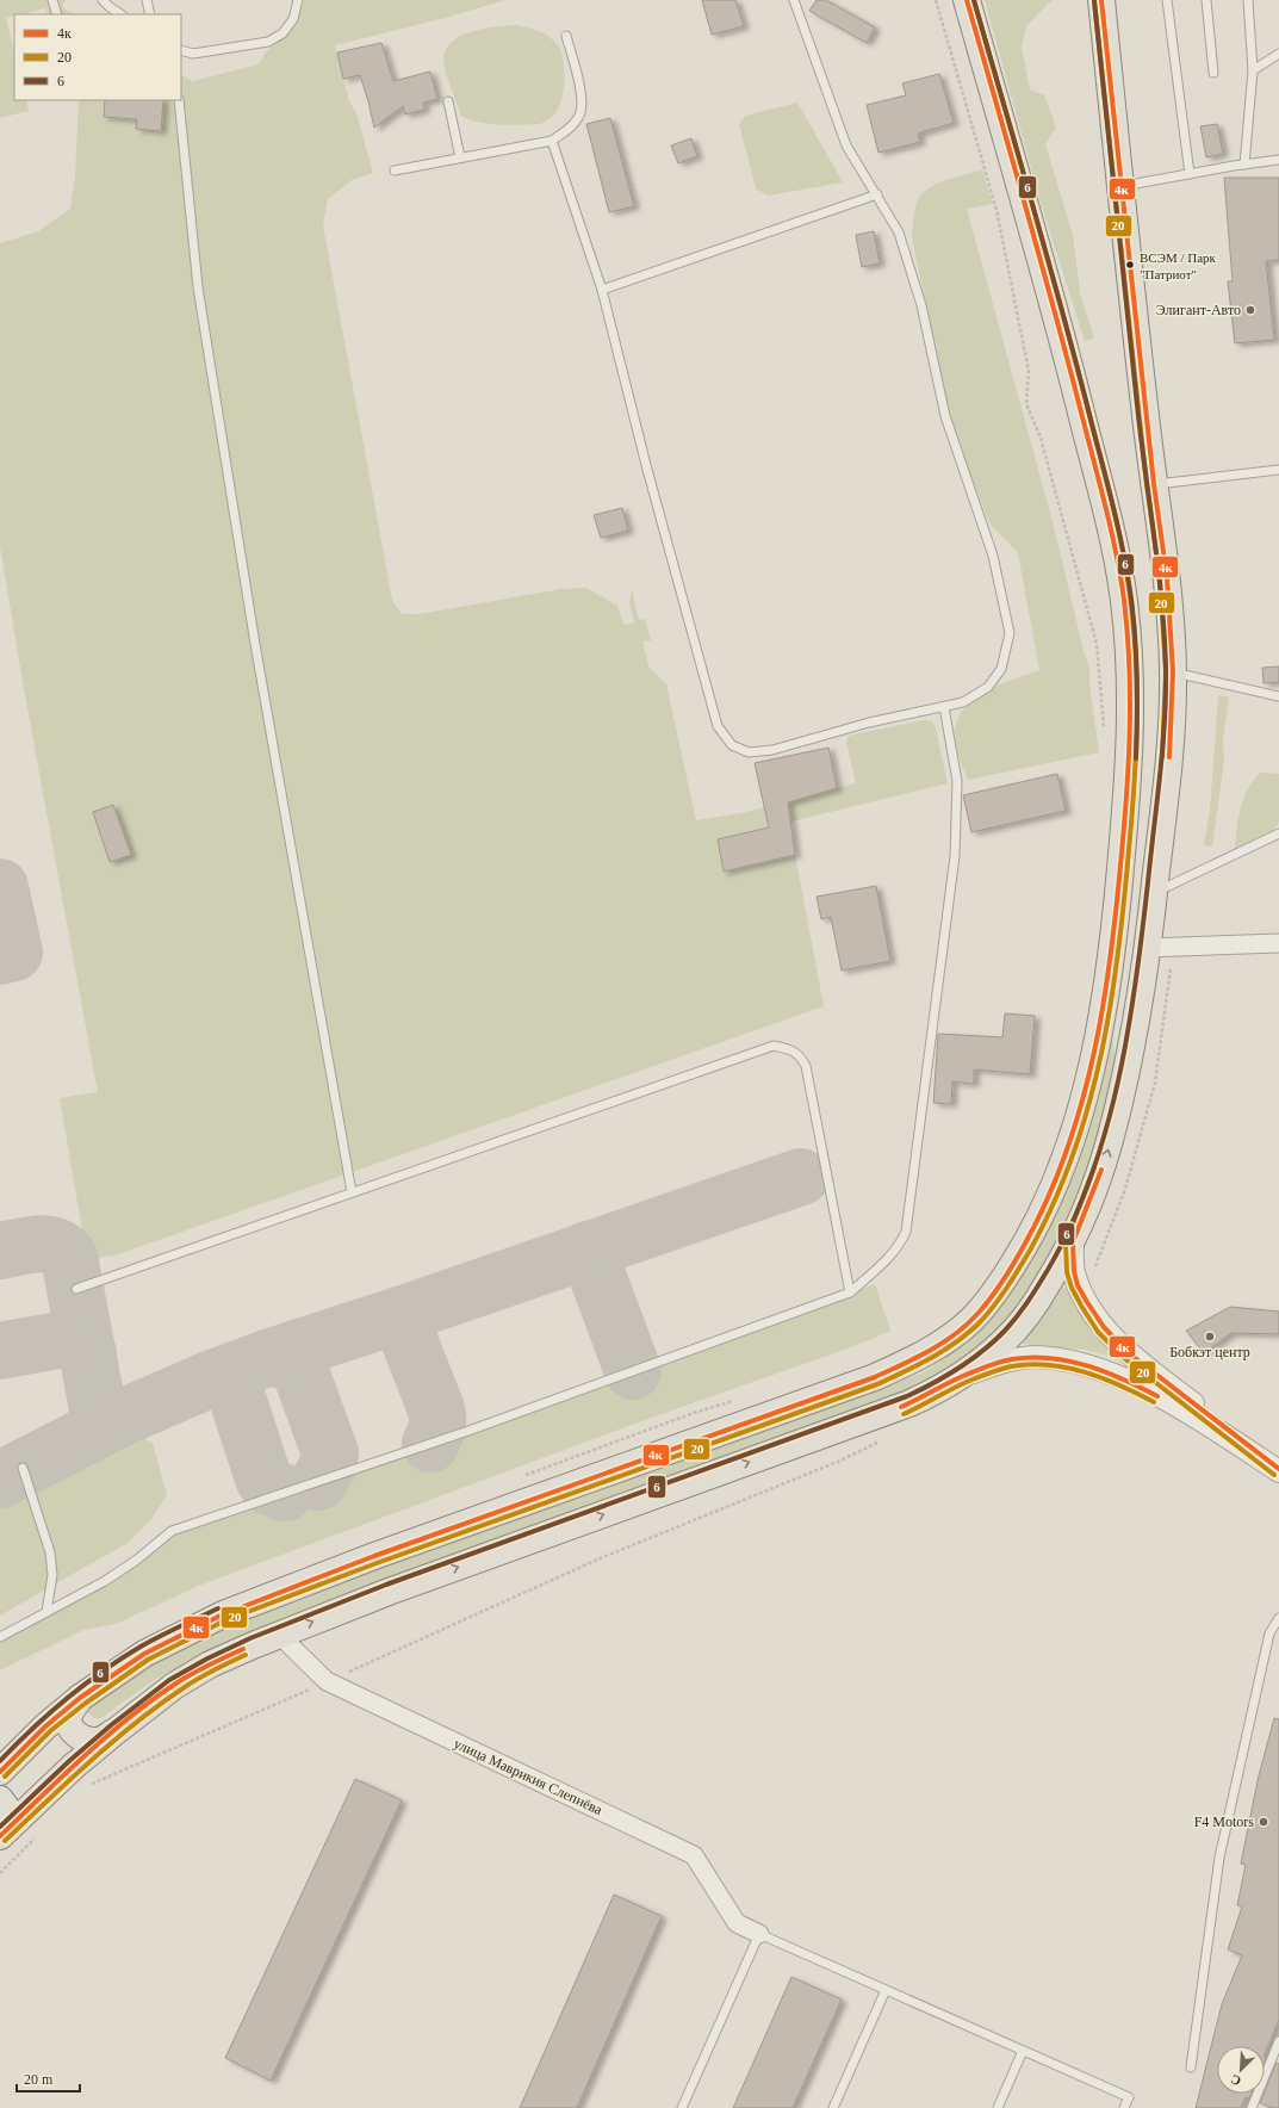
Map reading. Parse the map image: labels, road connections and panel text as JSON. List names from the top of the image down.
{
  "streets": {
    "street": ["улица Маврикия Слепнёва"]
  },
  "places": [
    "ВСЭМ / Парк \"Патриот\"",
    "Элигант-Авто",
    "Бобкэт центр",
    "F4 Motors"
  ],
  "lines": ["transit line 4к", "transit line 20", "transit line 6"],
  "legend": ["4к", "20", "6"],
  "scale_bar": "20 m",
  "north": "bottom left"
}
